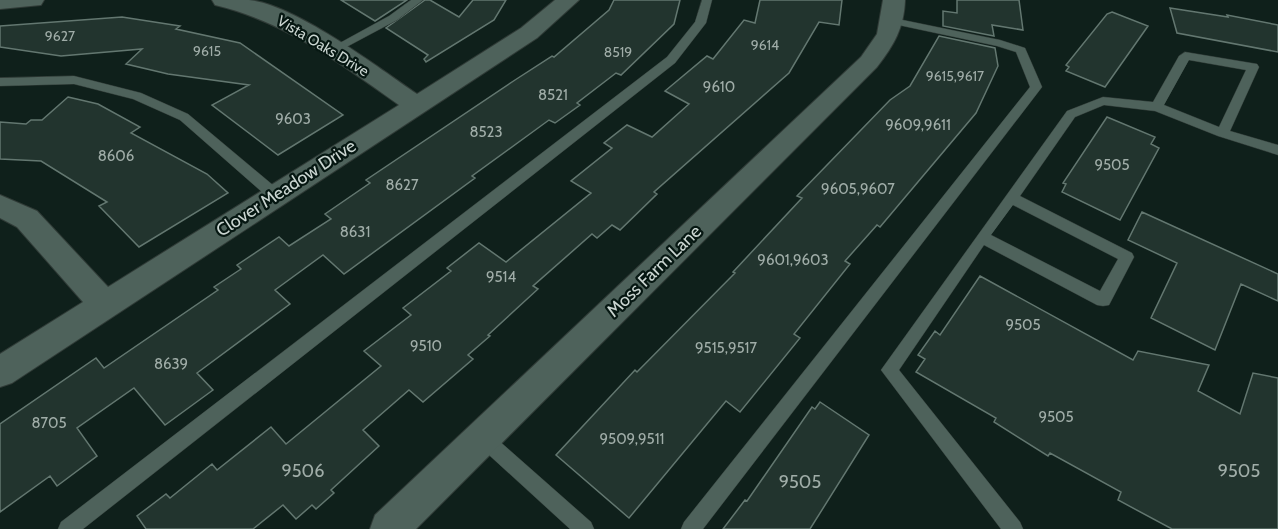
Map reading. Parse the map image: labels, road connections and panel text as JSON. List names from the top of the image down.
{
  "streets": {
    "street": ["Vista Oaks Drive", "Clover Meadow Drive", "Moss Farm Lane"]
  },
  "crossings": [
    ["Vista Oaks Drive", "Clover Meadow Drive"]
  ],
  "house_numbers": [
    "9627",
    "9614",
    "9615",
    "8519",
    "9615,9617",
    "9610",
    "8521",
    "9603",
    "9609,9611",
    "8523",
    "8606",
    "9505",
    "8627",
    "9605,9607",
    "8631",
    "9601,9603",
    "9514",
    "9505",
    "9510",
    "9515,9517",
    "8639",
    "9505",
    "8705",
    "9509,9511",
    "9506",
    "9505",
    "9505"
  ]
}
